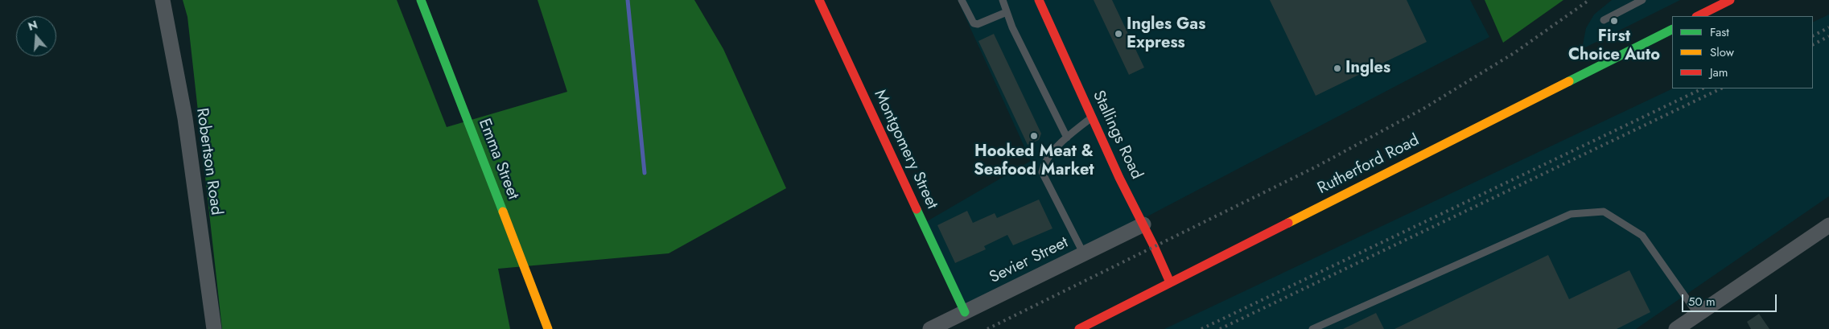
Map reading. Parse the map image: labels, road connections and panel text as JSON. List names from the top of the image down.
{
  "streets": {
    "street": [
      "Stallings Road",
      "Montgomery Street",
      "Emma Street",
      "Robertson Road",
      "Rutherford Road",
      "Sevier Street"
    ]
  },
  "crossings": [
    ["Stallings Road", "Rutherford Road"],
    ["Stallings Road", "Sevier Street"],
    ["Montgomery Street", "Sevier Street"]
  ],
  "places": [
    "First Choice Auto",
    "Ingles Gas Express",
    "Ingles",
    "Hooked Meat & Seafood Market"
  ],
  "legend": ["Fast", "Slow", "Jam"],
  "scale_bar": "50 m",
  "north": "top"
}
